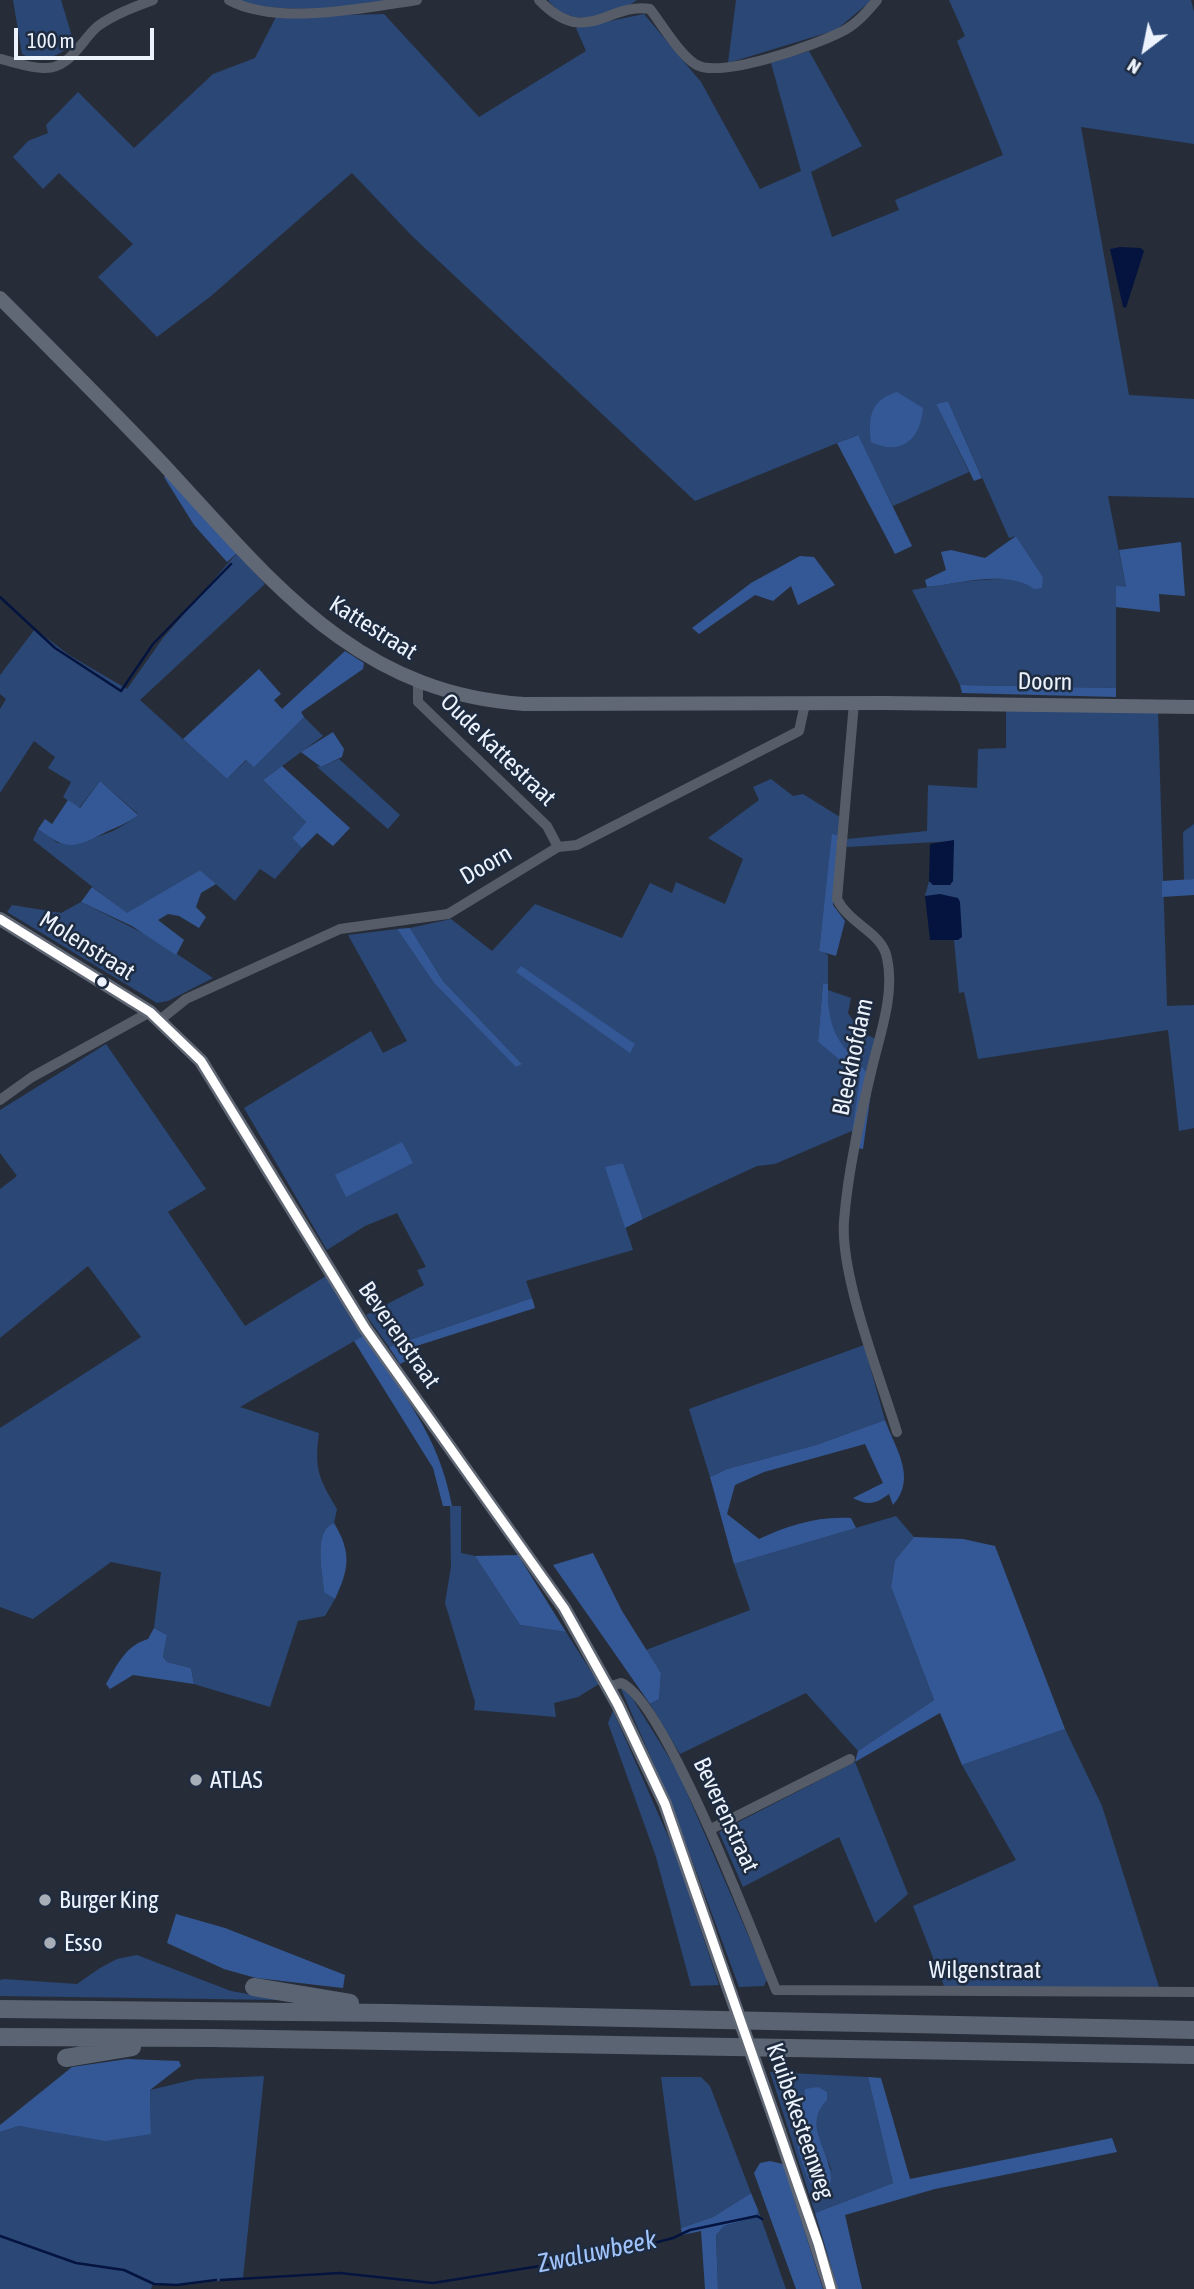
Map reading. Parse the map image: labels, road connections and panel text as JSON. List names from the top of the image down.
{
  "streets": {
    "street": [
      "Kattestraat",
      "Doorn",
      "Oude Kattestraat",
      "Molenstraat",
      "Bleekhofdam",
      "Beverenstraat",
      "Wilgenstraat",
      "Kruibekesteenweg"
    ]
  },
  "crossings": [
    ["Kattestraat", "Doorn"],
    ["Kattestraat", "Oude Kattestraat"],
    ["Kattestraat", "Bleekhofdam"],
    ["Doorn", "Oude Kattestraat"],
    ["Doorn", "Molenstraat"],
    ["Doorn", "Bleekhofdam"],
    ["Doorn", "Beverenstraat"],
    ["Molenstraat", "Beverenstraat"],
    ["Beverenstraat", "Wilgenstraat"],
    ["Beverenstraat", "Kruibekesteenweg"]
  ],
  "water": ["Zwaluwbeek"],
  "places": ["ATLAS", "Burger King", "Esso"],
  "scale_bar": "100 m",
  "north": "bottom left"
}
